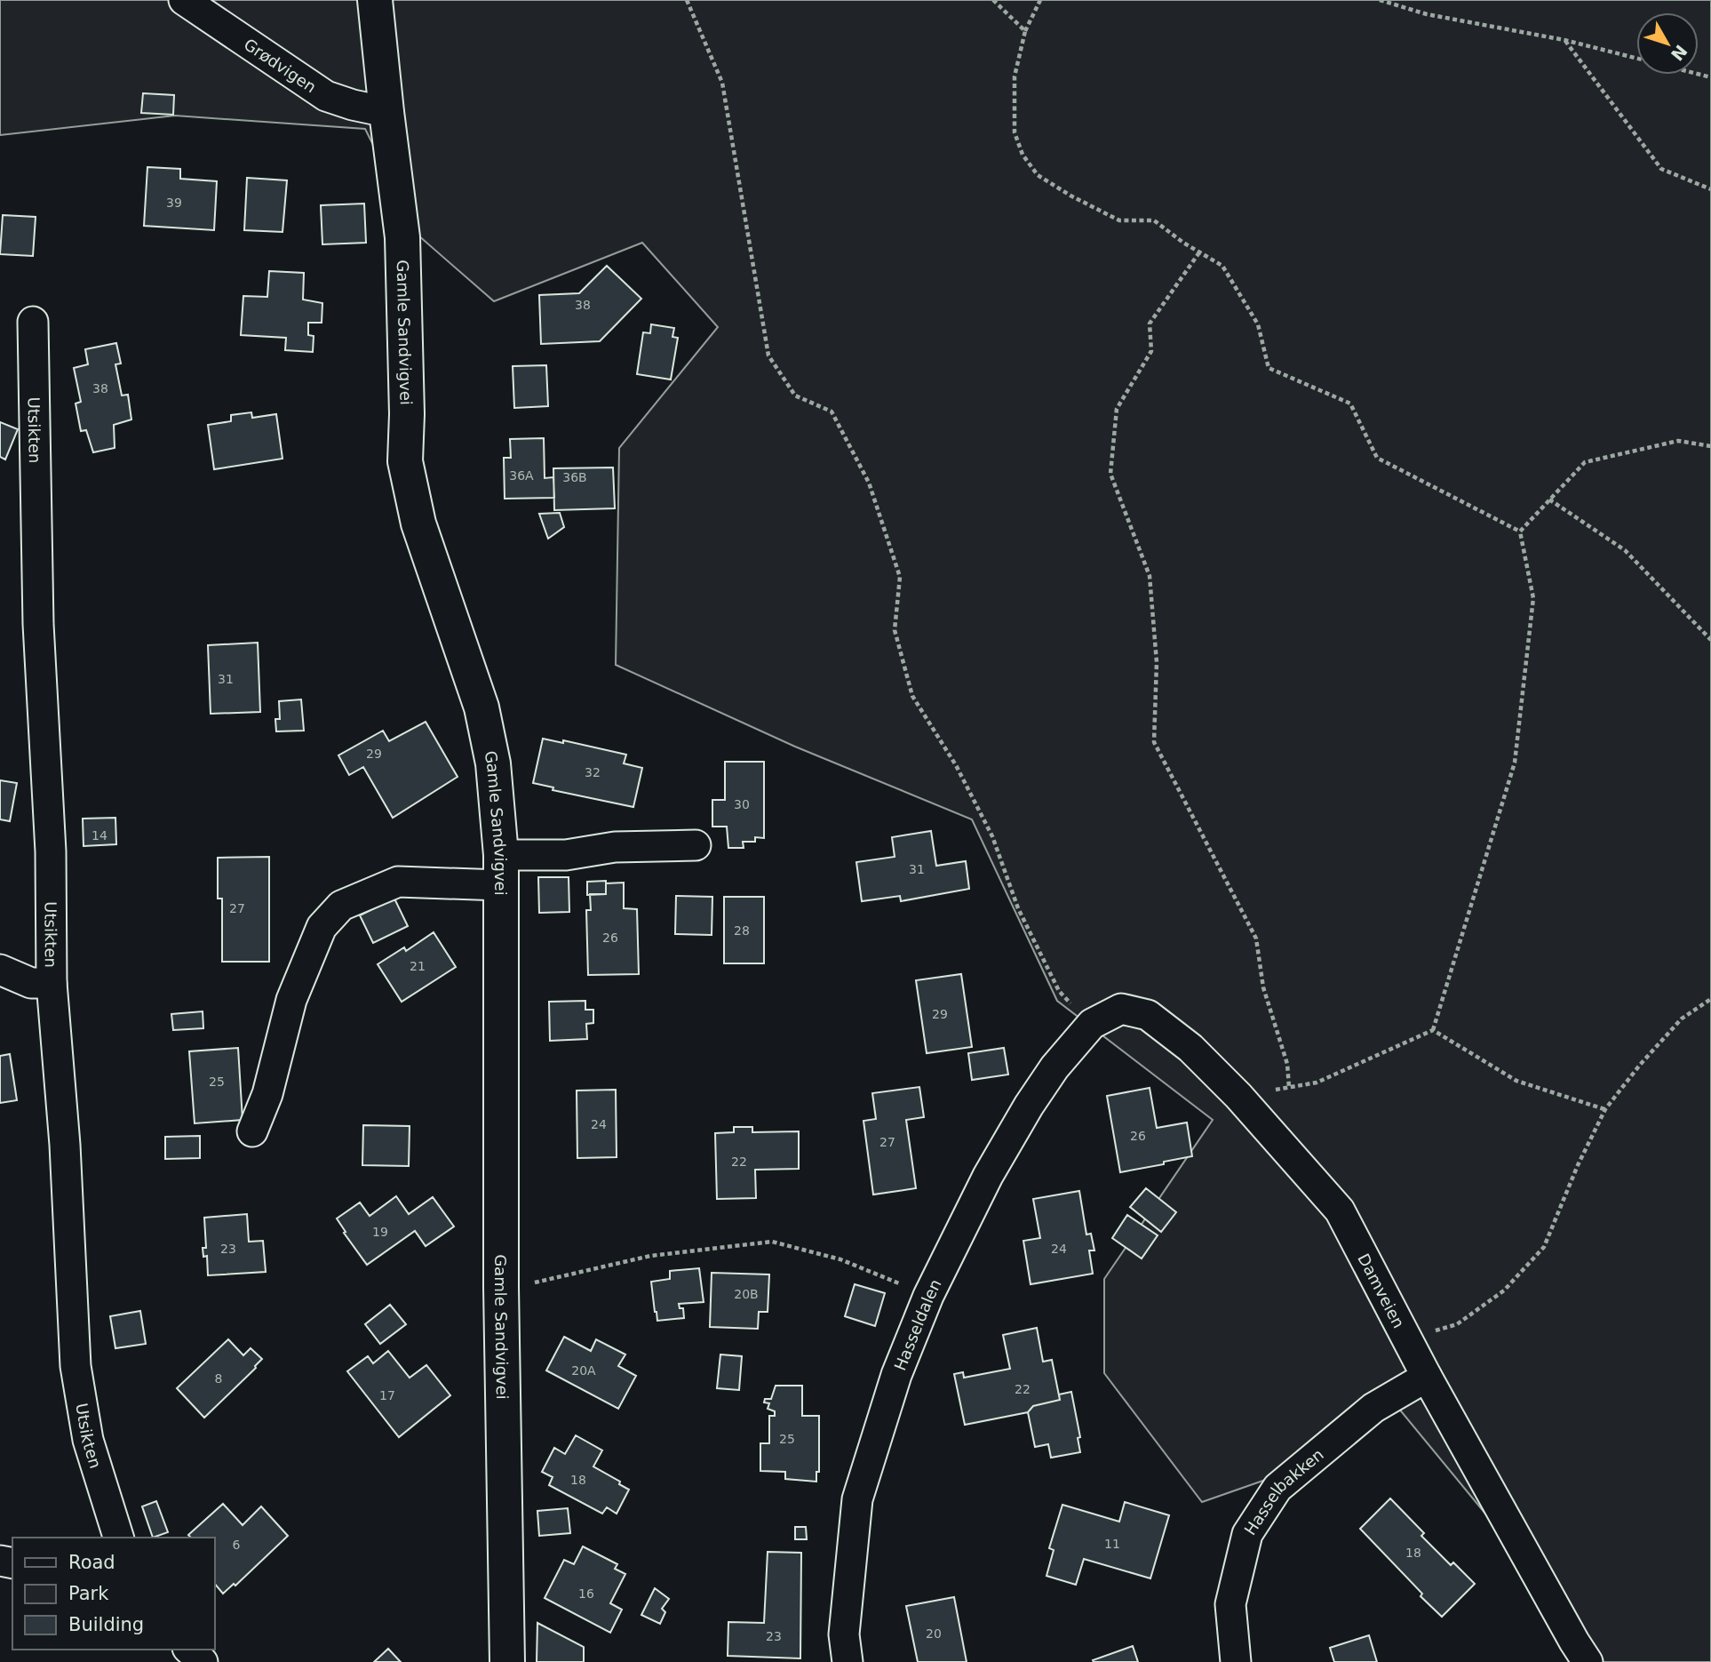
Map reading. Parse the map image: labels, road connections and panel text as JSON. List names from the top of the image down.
{
  "streets": {
    "street": [
      "Grødvigen",
      "Gamle Sandvigvei",
      "Utsikten",
      "Damveien",
      "Hasseldalen",
      "Hasselbakken"
    ]
  },
  "crossings": [
    ["Grødvigen", "Gamle Sandvigvei"],
    ["Damveien", "Hasseldalen"],
    ["Damveien", "Hasselbakken"]
  ],
  "house_numbers": [
    "39",
    "38",
    "38",
    "36A",
    "36B",
    "31",
    "29",
    "32",
    "30",
    "14",
    "31",
    "27",
    "28",
    "26",
    "21",
    "29",
    "25",
    "24",
    "26",
    "27",
    "22",
    "19",
    "23",
    "24",
    "20B",
    "20A",
    "8",
    "22",
    "17",
    "25",
    "18",
    "11",
    "6",
    "18",
    "16",
    "20",
    "23"
  ],
  "legend": ["Road", "Park", "Building"],
  "north": "bottom right"
}
